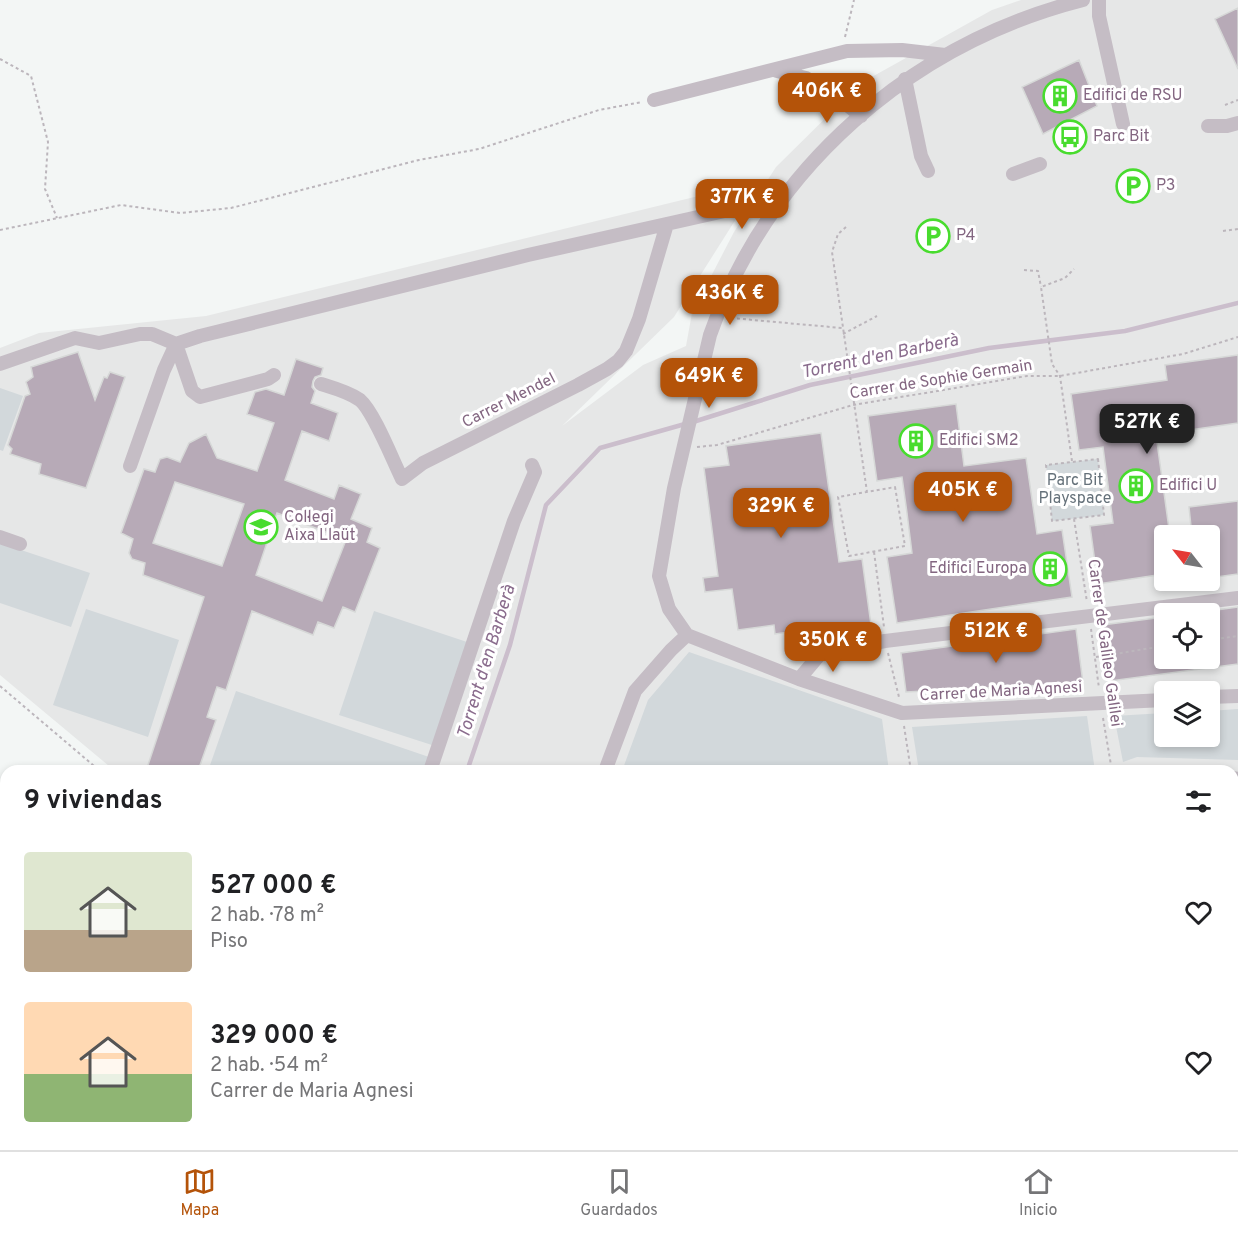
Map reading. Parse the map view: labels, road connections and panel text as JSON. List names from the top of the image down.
{
  "streets": {
    "street": ["Carrer Mendel", "Carrer de Maria Agnesi"],
    "path": ["Carrer de Sophie Germain", "Carrer de Galileo Galilei"]
  },
  "crossings": [
    ["Carrer de Galileo Galilei", "Carrer de Maria Agnesi"]
  ],
  "water": ["Torrent d'en Barberà"],
  "parks": ["Parc Bit Playspace"],
  "places": {
    "building": [
      "Edifici de RSU",
      "Edifici SM2",
      "Edifici U",
      "Edifici Europa"
    ],
    "bus stop": ["Parc Bit"],
    "parking": ["P3", "P4"],
    "school or university": ["Col·legi Aixa Llaüt"]
  },
  "north": "top left",
  "page": {
    "price": [
      "406K €",
      "377K €",
      "436K €",
      "649K €",
      "527K €",
      "405K €",
      "329K €",
      "512K €",
      "350K €"
    ],
    "heading": "9 viviendas",
    "list": [
      {
        "name": "527 000 €",
        "note": "2 hab. · 78 m² · Piso"
      },
      {
        "name": "329 000 €",
        "note": "2 hab. · 54 m² · Carrer de Maria Agnesi"
      }
    ],
    "tabs": ["Mapa", "Guardados", "Inicio"]
  }
}
